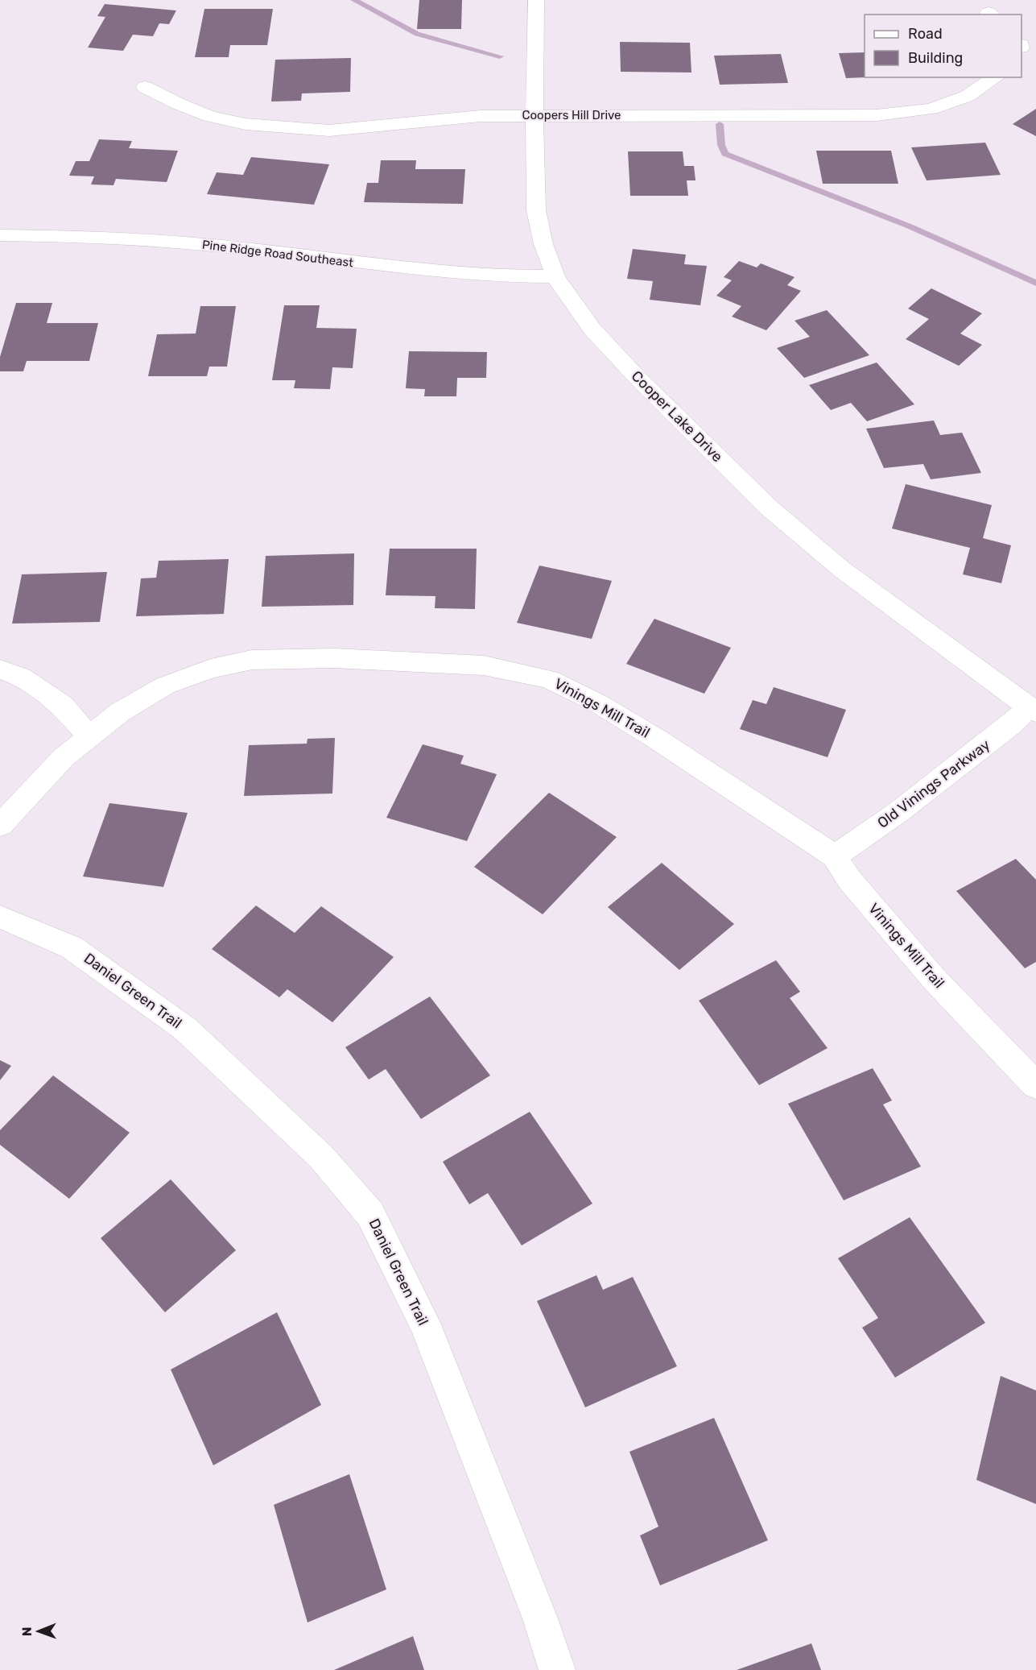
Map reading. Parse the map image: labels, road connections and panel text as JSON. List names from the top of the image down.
{
  "streets": {
    "street": [
      "Coopers Hill Drive",
      "Pine Ridge Road Southeast",
      "Cooper Lake Drive",
      "Vinings Mill Trail",
      "Old Vinings Parkway",
      "Daniel Green Trail"
    ]
  },
  "crossings": [
    ["Coopers Hill Drive", "Cooper Lake Drive"],
    ["Pine Ridge Road Southeast", "Cooper Lake Drive"],
    ["Cooper Lake Drive", "Old Vinings Parkway"],
    ["Vinings Mill Trail", "Old Vinings Parkway"]
  ],
  "legend": ["Road", "Building"],
  "north": "left"
}
